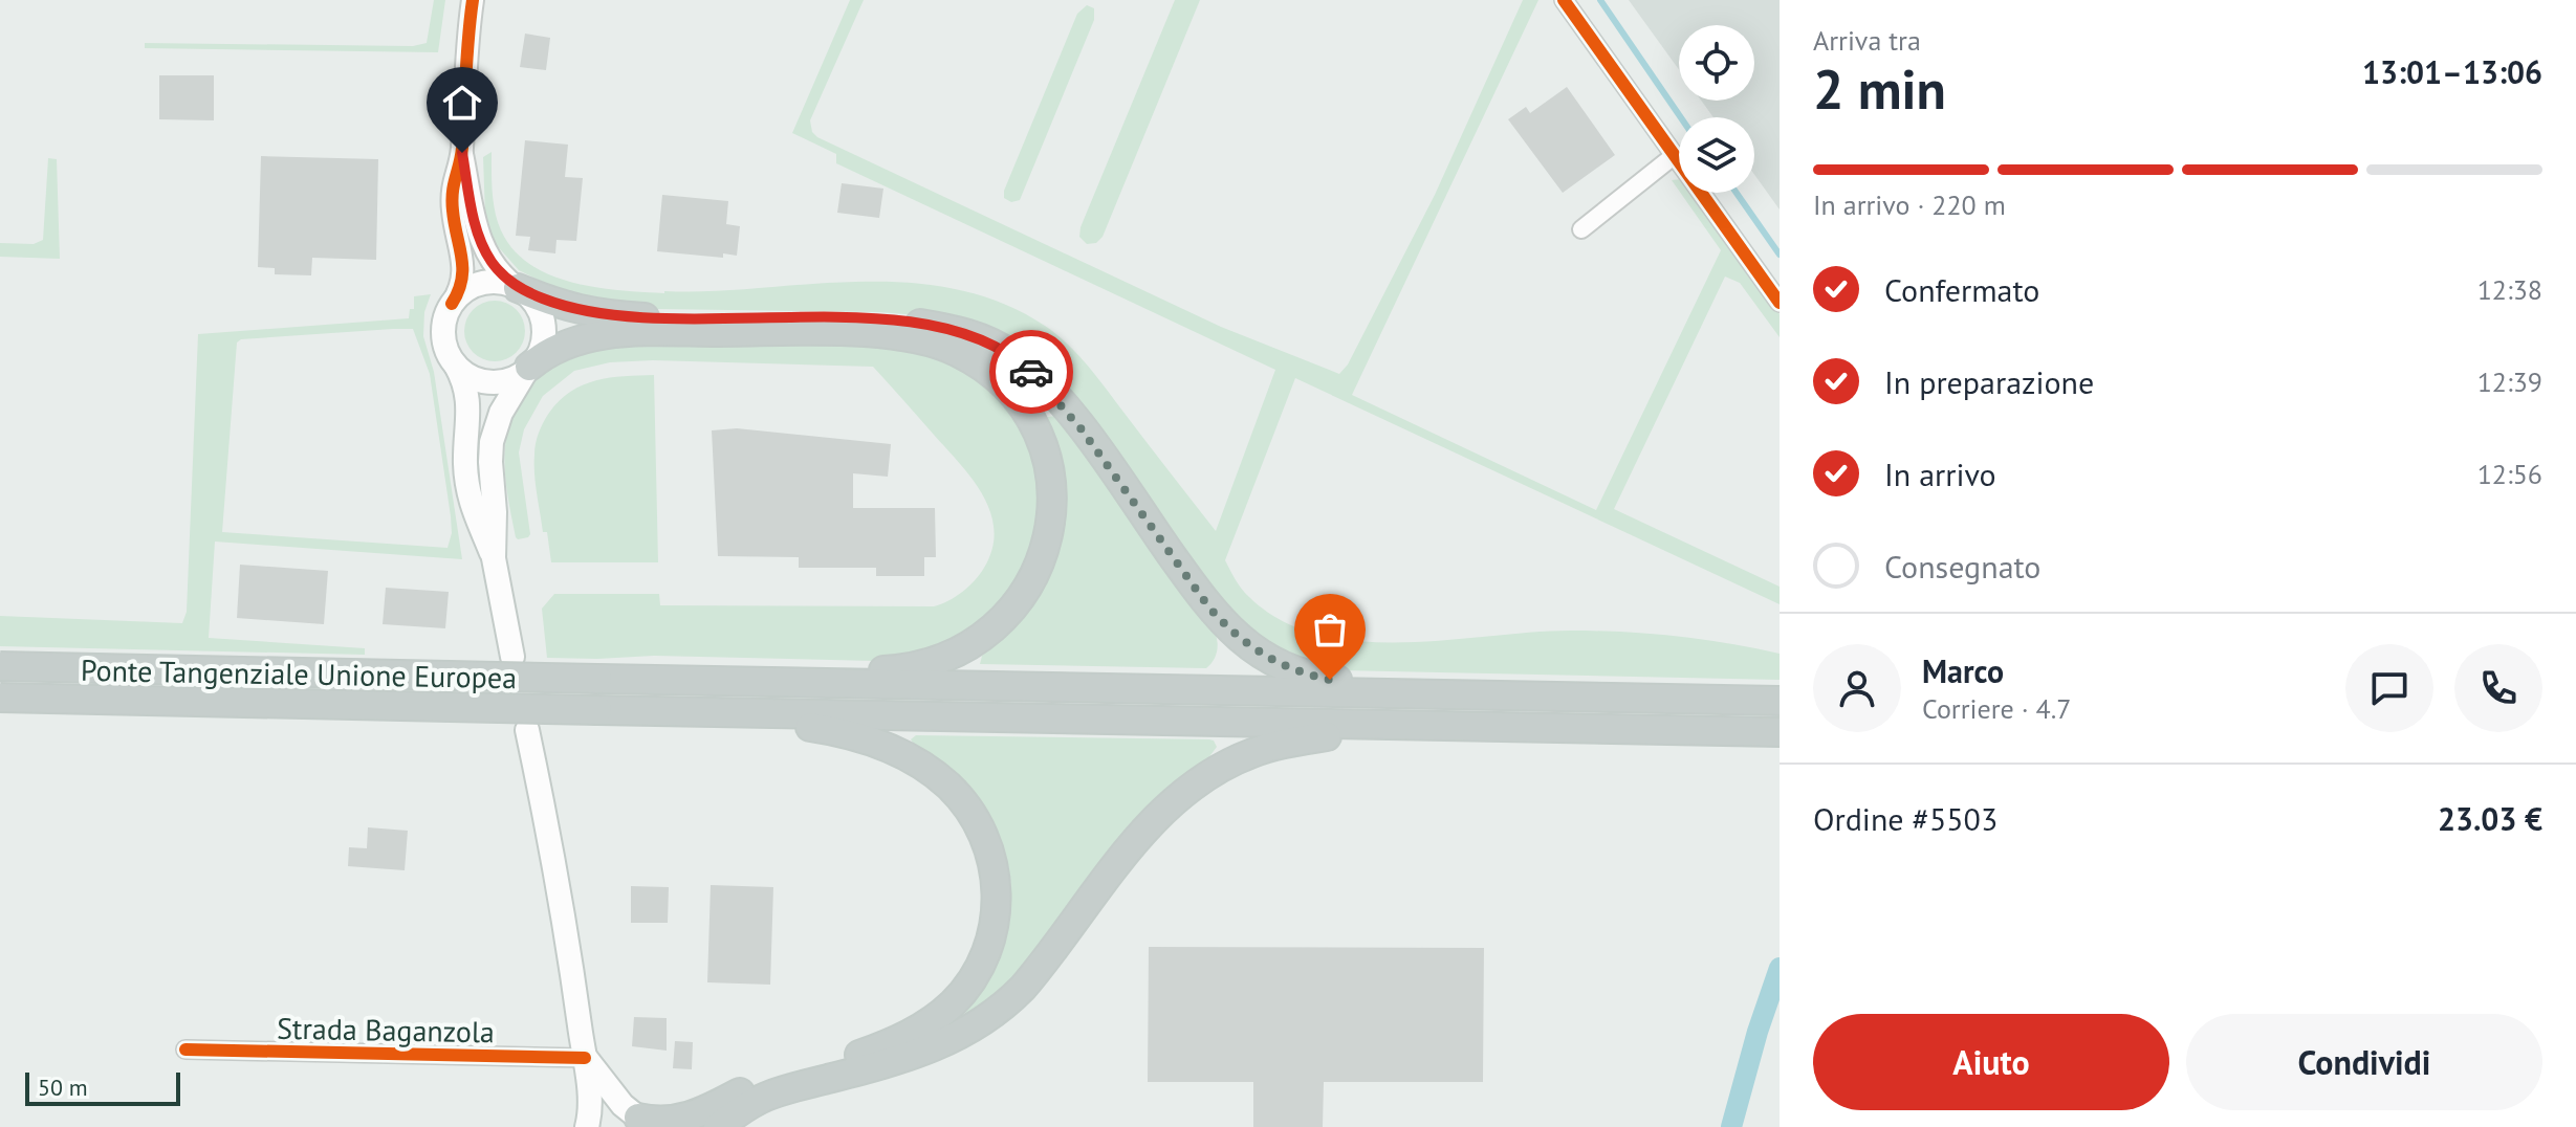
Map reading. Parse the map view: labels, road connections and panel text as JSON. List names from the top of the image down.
{
  "streets": {
    "highway": ["Ponte Tangenziale Unione Europea"],
    "street": ["Strada Baganzola"]
  },
  "scale_bar": "50 m",
  "page": {
    "heading": ["2 min", "Arriva tra", "13:01–13:06"],
    "panel": [
      "Marco",
      "Corriere · 4.7",
      "Ordine #5503",
      "23.03 €"
    ],
    "bar": "In arrivo · 220 m",
    "list": [
      ["Confermato", "12:38"],
      ["In preparazione", "12:39"],
      ["In arrivo", "12:56"],
      "Consegnato"
    ],
    "buttons": ["Aiuto", "Condividi"],
    "scale": "50 m"
  }
}
